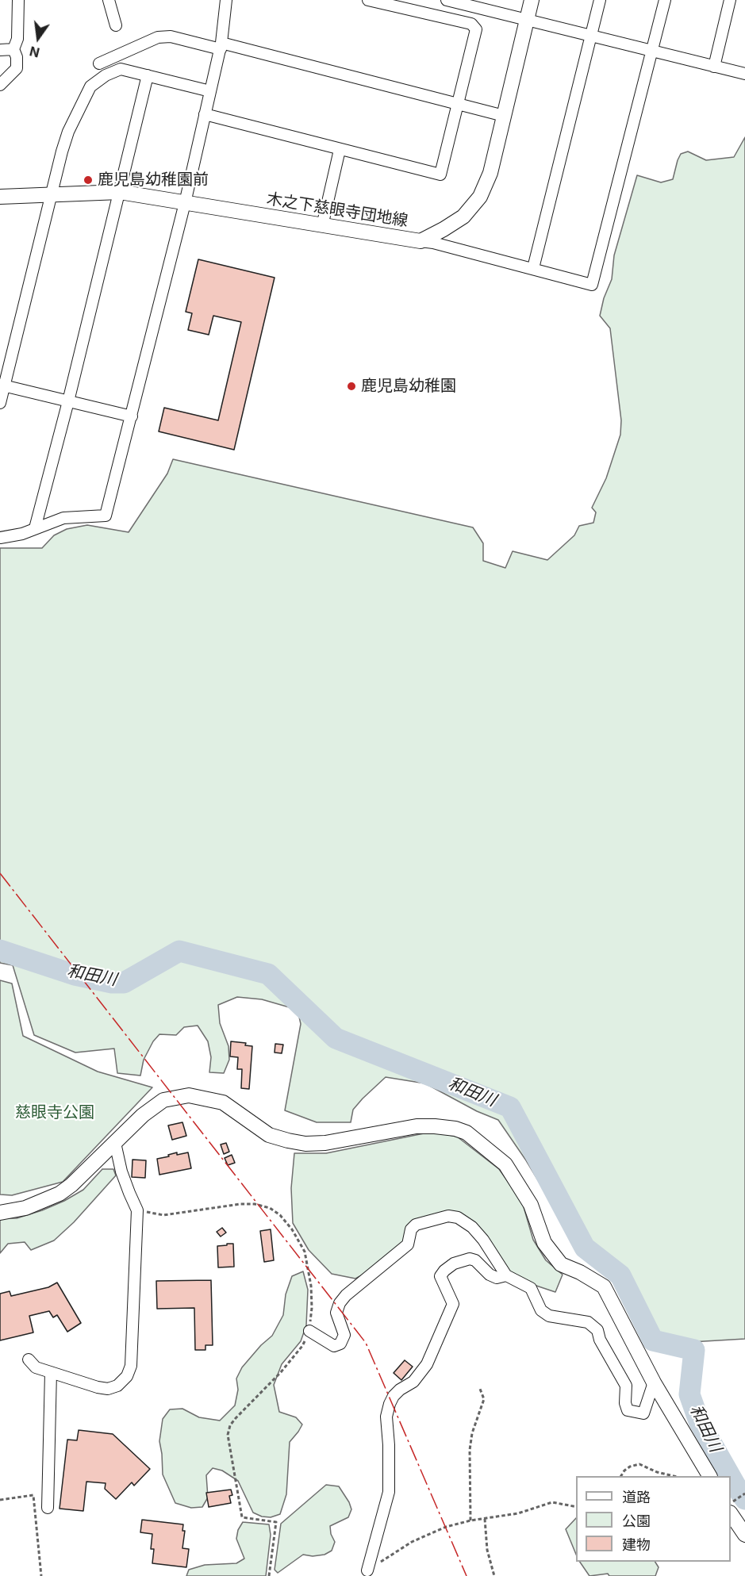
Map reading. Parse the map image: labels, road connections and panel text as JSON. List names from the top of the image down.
{
  "streets": {
    "street": ["木之下慈眼寺団地線"]
  },
  "water": ["和田川"],
  "parks": ["慈眼寺公園"],
  "places": ["鹿児島幼稚園前", "鹿児島幼稚園"],
  "legend": ["道路", "公園", "建物"],
  "north": "bottom"
}
